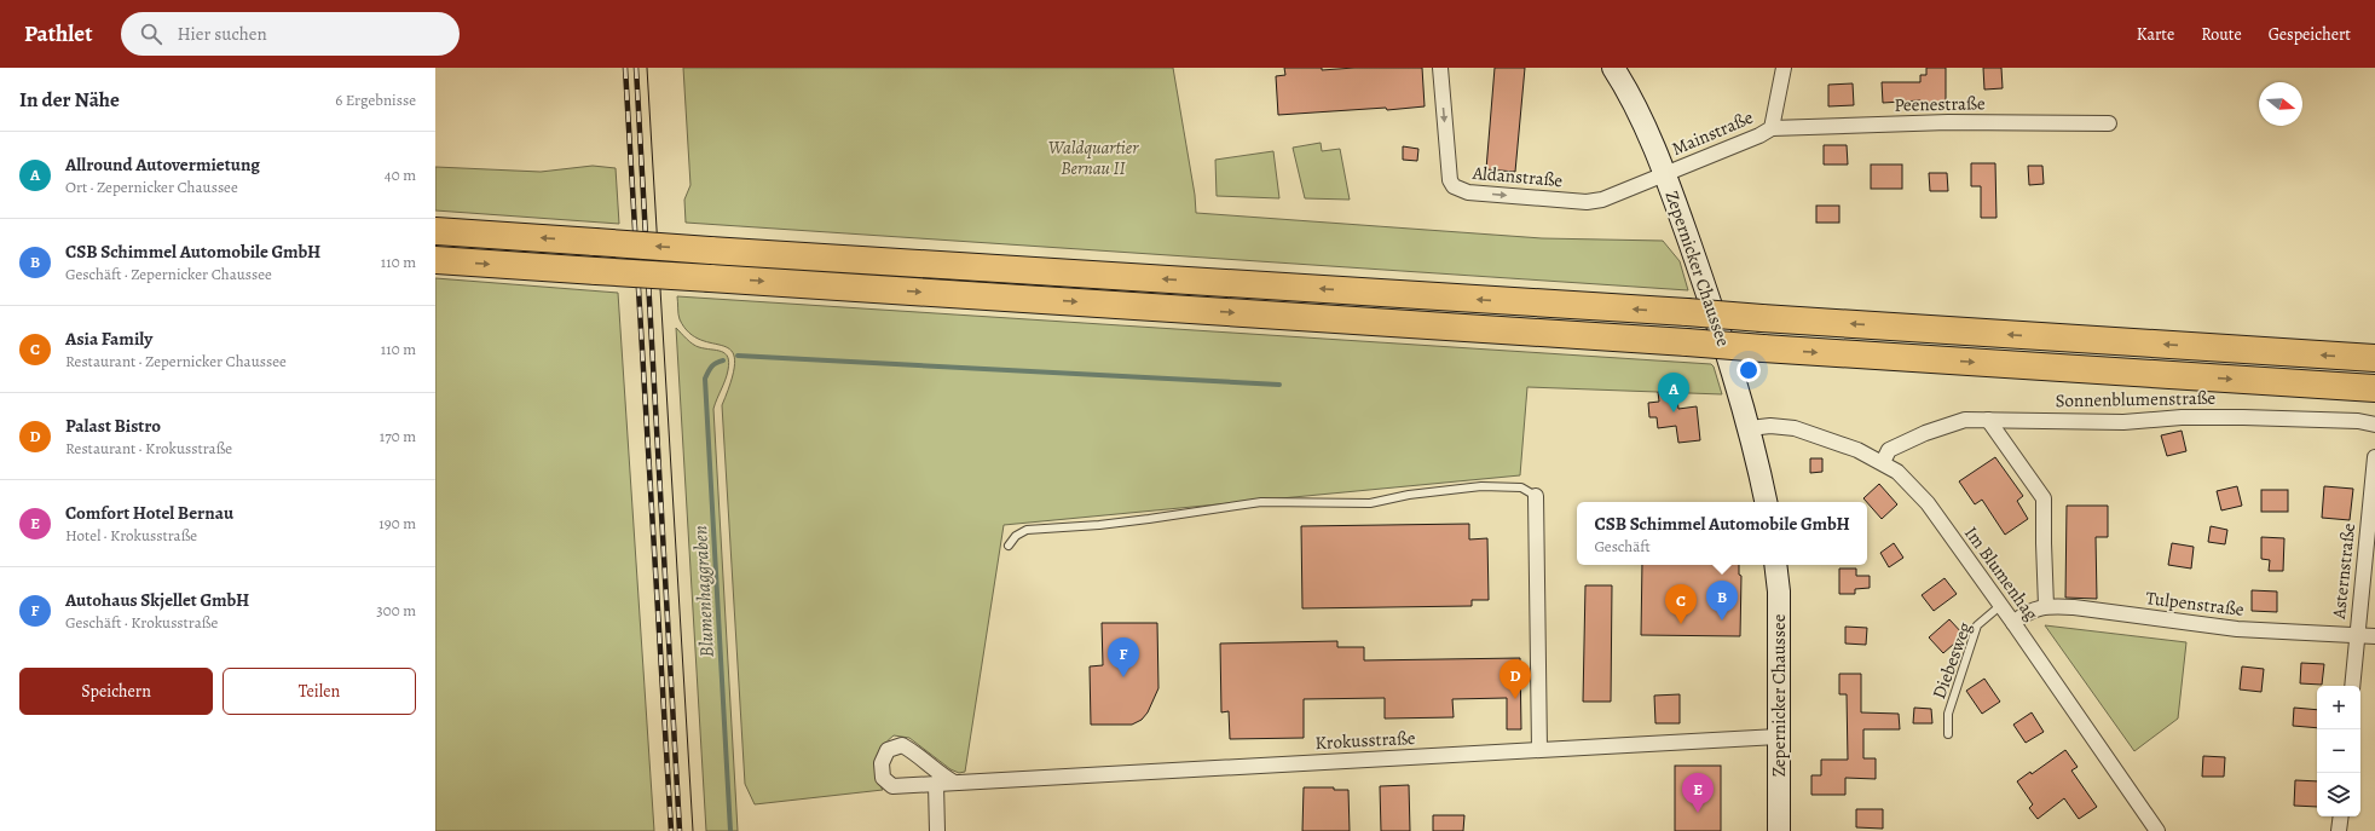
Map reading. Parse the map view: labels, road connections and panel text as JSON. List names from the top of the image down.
{
  "streets": {
    "main road": ["Zepernicker Chaussee"],
    "street": [
      "Peenestraße",
      "Mainstraße",
      "Aldanstraße",
      "Sonnenblumenstraße",
      "Asternstraße",
      "Im Blumenhag",
      "Tulpenstraße",
      "Krokusstraße"
    ],
    "lane": ["Diebesweg"]
  },
  "crossings": [
    ["Peenestraße", "Mainstraße"],
    ["Mainstraße", "Aldanstraße"],
    ["Mainstraße", "Zepernicker Chaussee"],
    ["Aldanstraße", "Zepernicker Chaussee"],
    ["Zepernicker Chaussee", "Im Blumenhag"],
    ["Zepernicker Chaussee", "Krokusstraße"],
    ["Sonnenblumenstraße", "Im Blumenhag"],
    ["Asternstraße", "Tulpenstraße"],
    ["Im Blumenhag", "Tulpenstraße"],
    ["Im Blumenhag", "Diebesweg"]
  ],
  "water": ["Blumenhaggraben"],
  "parks": ["Waldquartier Bernau II"],
  "north": "right",
  "page": {
    "header": "Pathlet",
    "search": "Hier suchen",
    "nav": ["Karte", "Route", "Gespeichert"],
    "heading": ["In der Nähe", "6 Ergebnisse"],
    "list": [
      {
        "mark": "A",
        "name": "Allround Autovermietung",
        "note": "Ort · Zepernicker Chaussee",
        "value": "40 m"
      },
      {
        "mark": "B",
        "name": "CSB Schimmel Automobile GmbH",
        "note": "Geschäft · Zepernicker Chaussee",
        "value": "110 m"
      },
      {
        "mark": "C",
        "name": "Asia Family",
        "note": "Restaurant · Zepernicker Chaussee",
        "value": "110 m"
      },
      {
        "mark": "D",
        "name": "Palast Bistro",
        "note": "Restaurant · Krokusstraße",
        "value": "170 m"
      },
      {
        "mark": "E",
        "name": "Comfort Hotel Bernau",
        "note": "Hotel · Krokusstraße",
        "value": "190 m"
      },
      {
        "mark": "F",
        "name": "Autohaus Skjellet GmbH",
        "note": "Geschäft · Krokusstraße",
        "value": "300 m"
      }
    ],
    "pins": [
      "A",
      "B",
      "C",
      "F",
      "D",
      "E"
    ],
    "popup": ["CSB Schimmel Automobile GmbH", "Geschäft"],
    "buttons": ["Speichern", "Teilen"],
    "map_buttons": ["+", "−"]
  }
}
